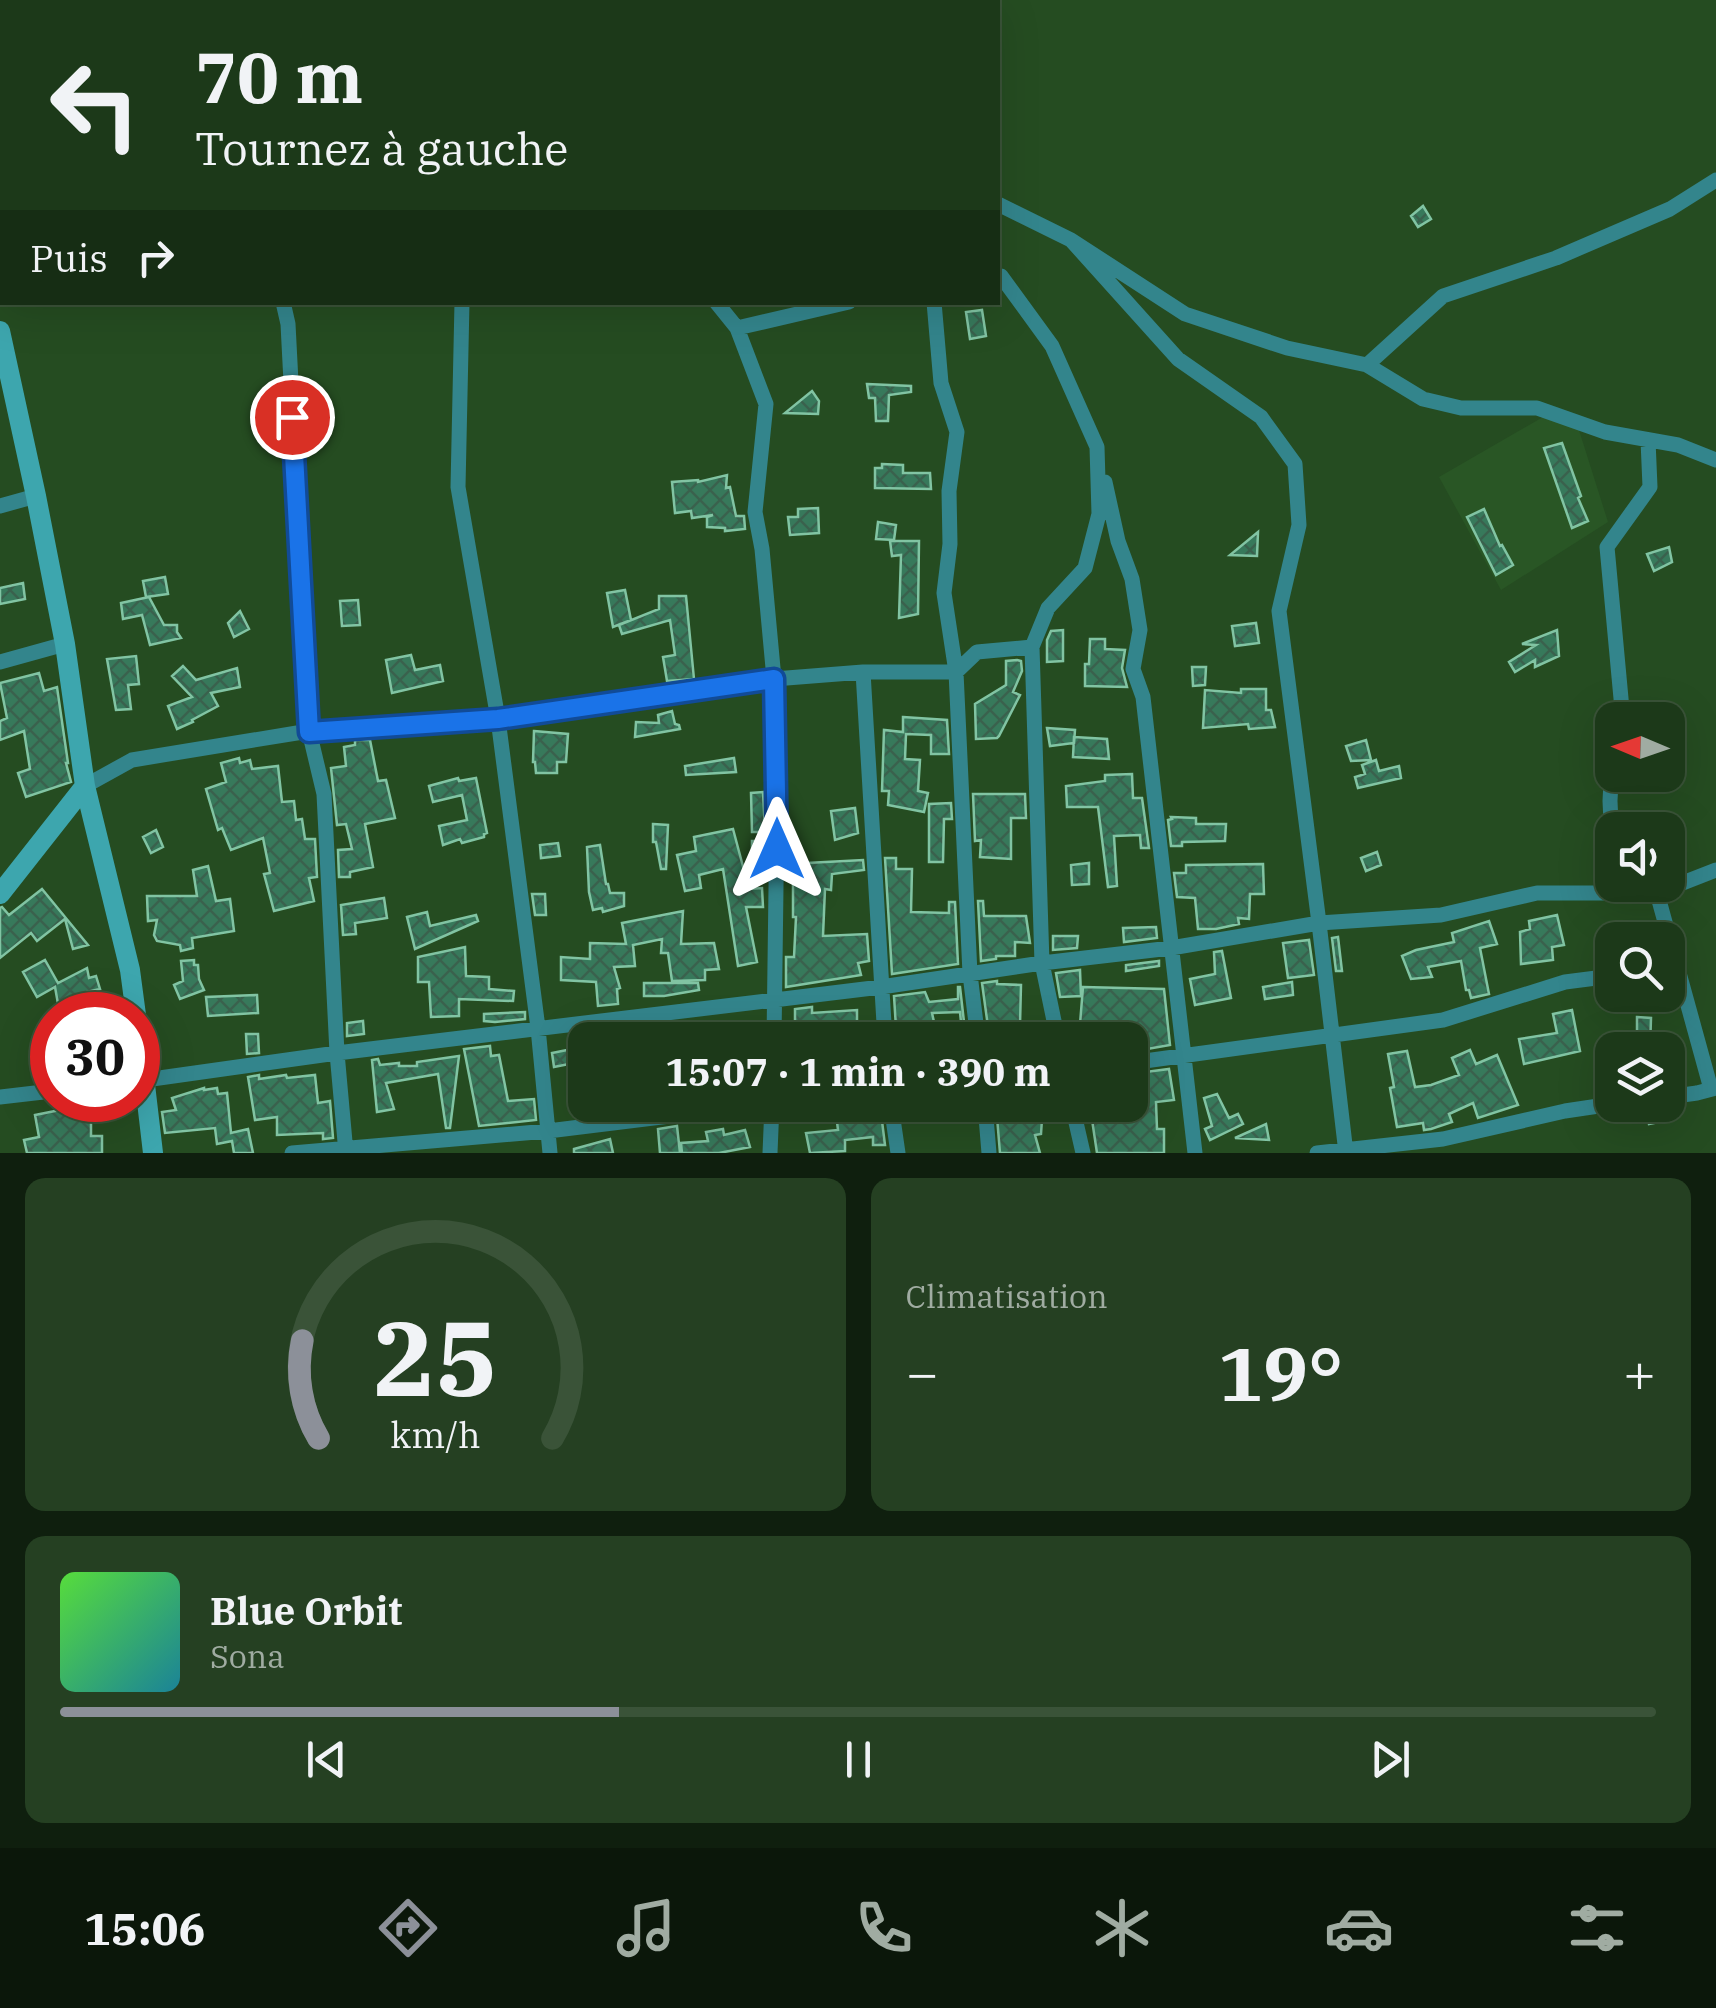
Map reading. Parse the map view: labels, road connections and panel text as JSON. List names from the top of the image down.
{
  "north": "left",
  "page": {
    "turn": ["70 m", "Tournez à gauche"],
    "then": "Puis",
    "limit": "30",
    "trip": "15:07 · 1 min · 390 m",
    "tile": "Climatisation",
    "heat": ["−", "19°", "+"],
    "song": ["Blue Orbit", "Sona"],
    "tabs": "15:06",
    "gauge": ["25", "km/h"]
  }
}
